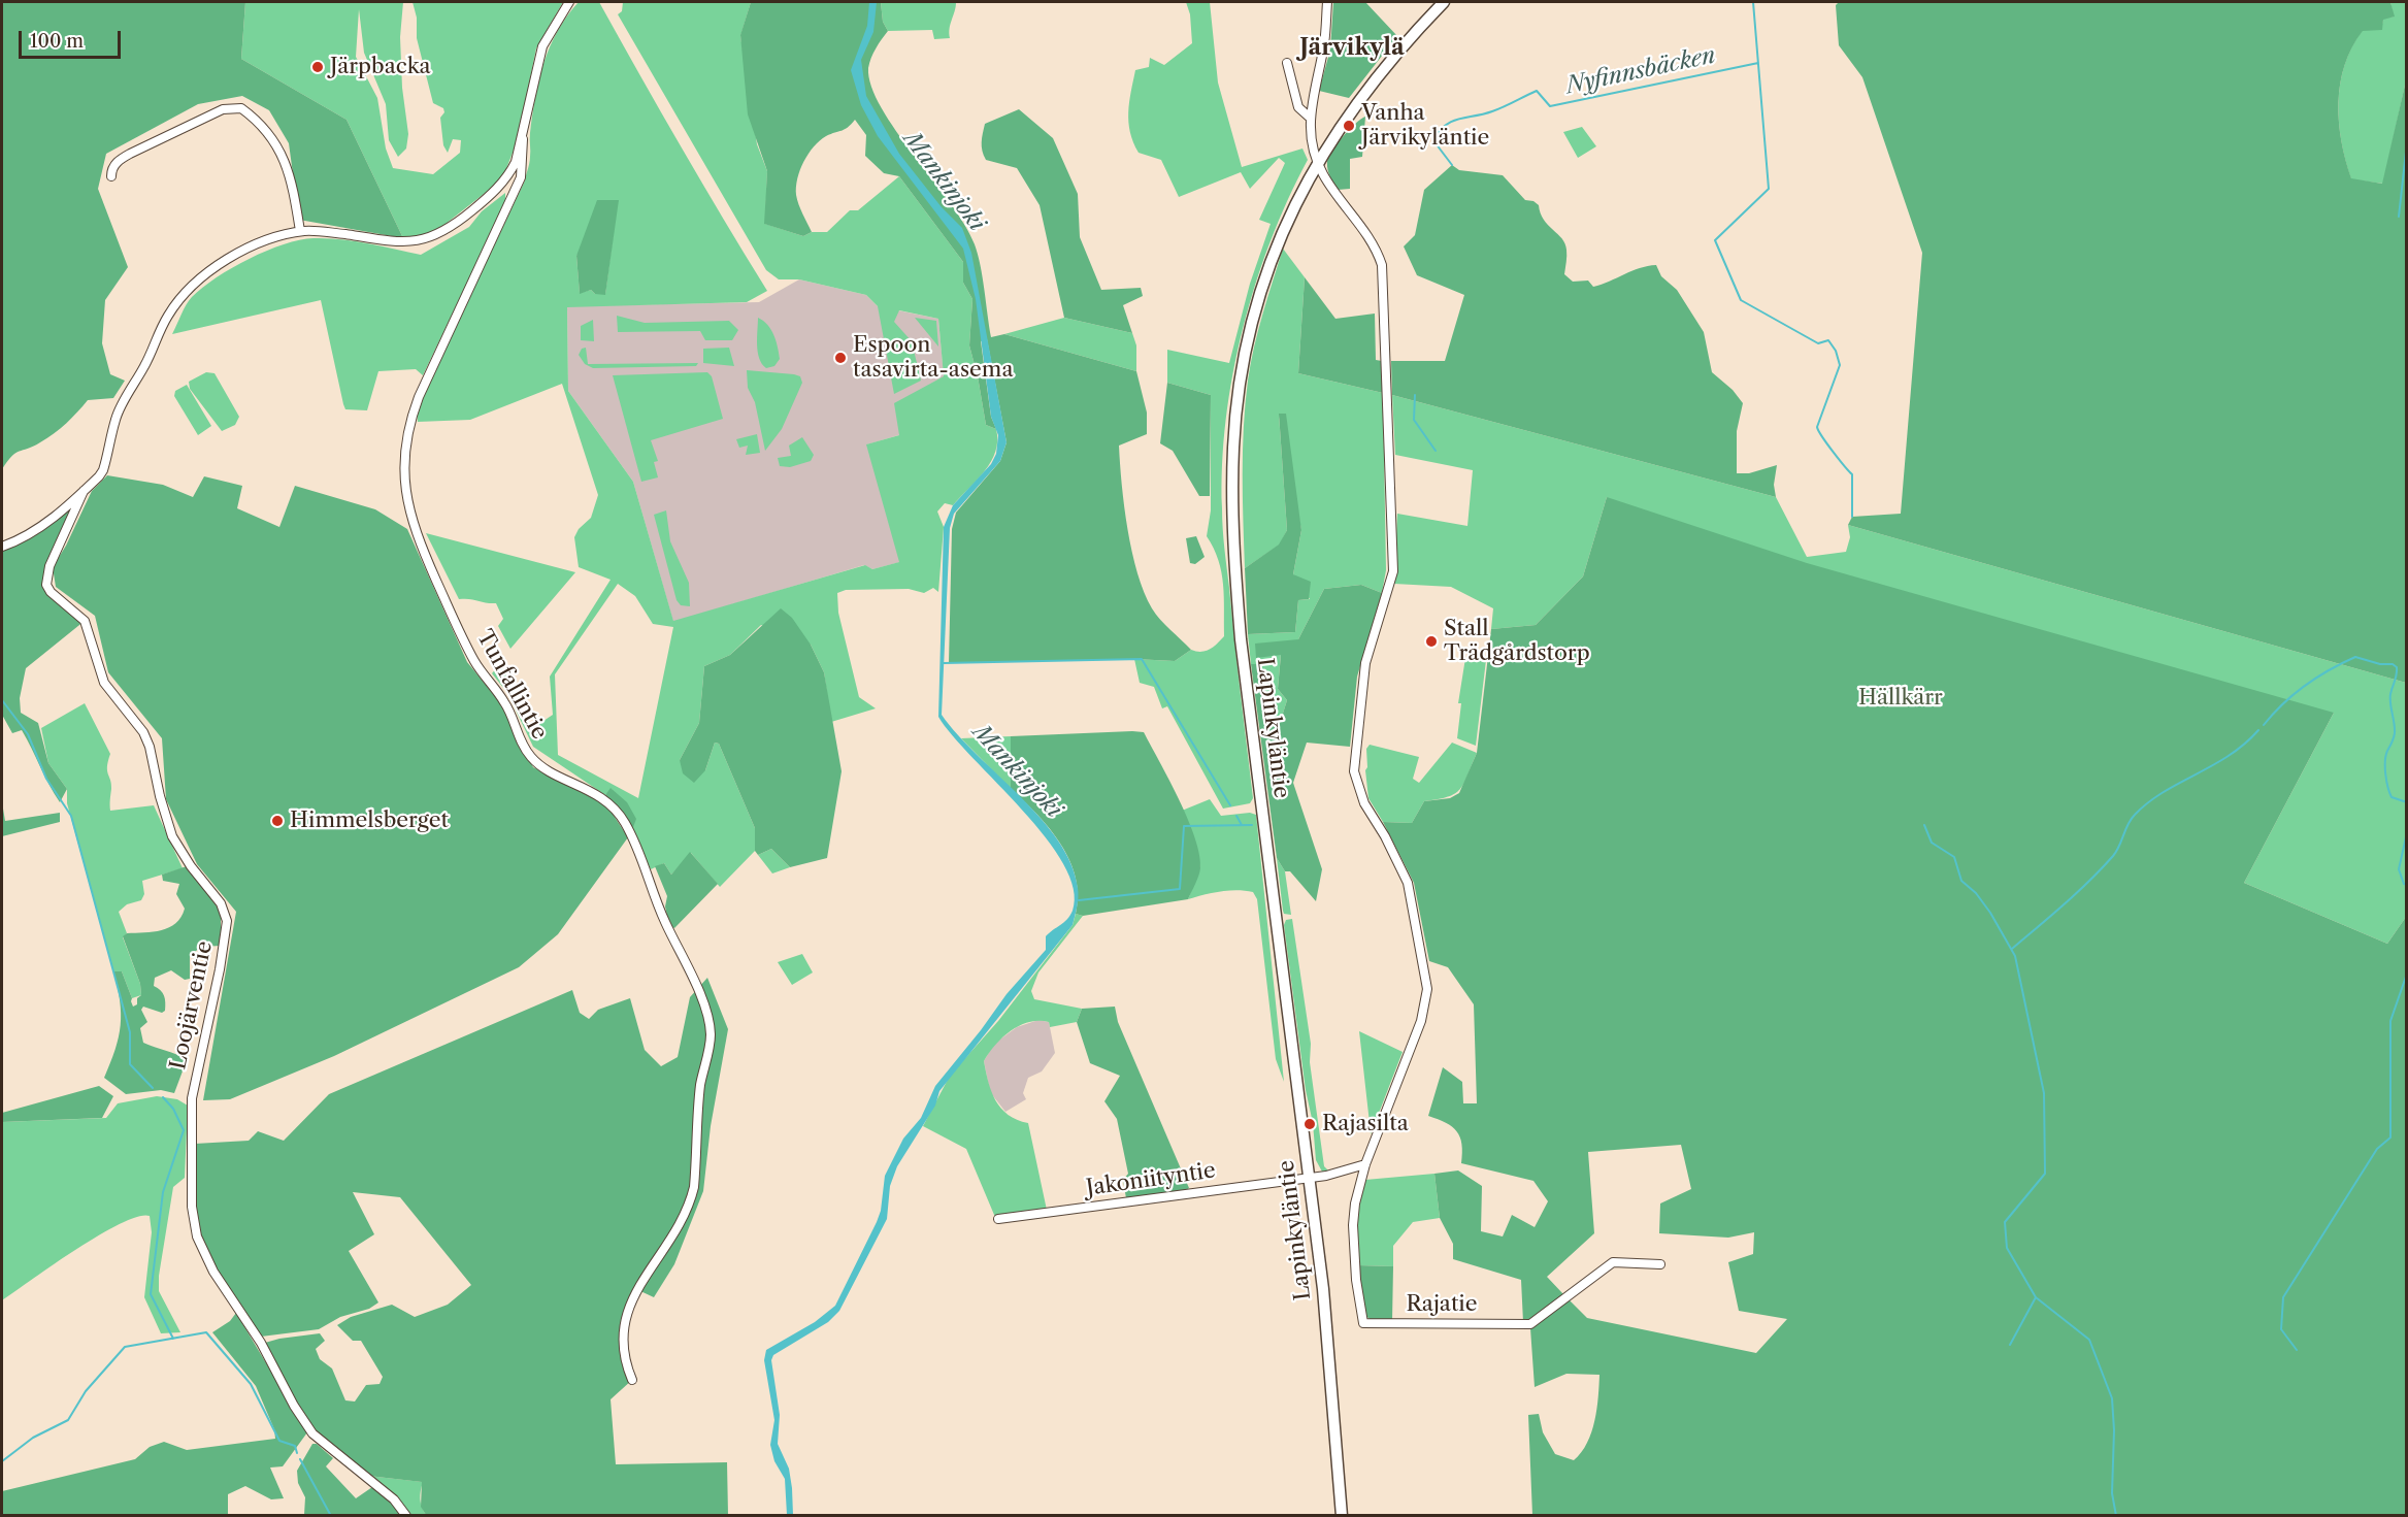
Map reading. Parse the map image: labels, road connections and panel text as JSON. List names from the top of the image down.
{
  "streets": {
    "main road": ["Lapinkyläntie"],
    "street": [
      "Tunfallintie",
      "Loojärventie",
      "Jakoniityntie",
      "Rajatie"
    ]
  },
  "crossings": [
    ["Lapinkyläntie", "Jakoniityntie"]
  ],
  "districts": ["Järvikylä"],
  "water": ["Nyfinnsbäcken", "Mankinjoki"],
  "parks": ["Hällkärr"],
  "places": [
    "Järpbacka",
    "Vanha Järvikyläntie",
    "Espoon tasavirta-asema",
    "Stall Trädgårdstorp",
    "Himmelsberget",
    "Rajasilta"
  ],
  "scale_bar": "100 m"
}
